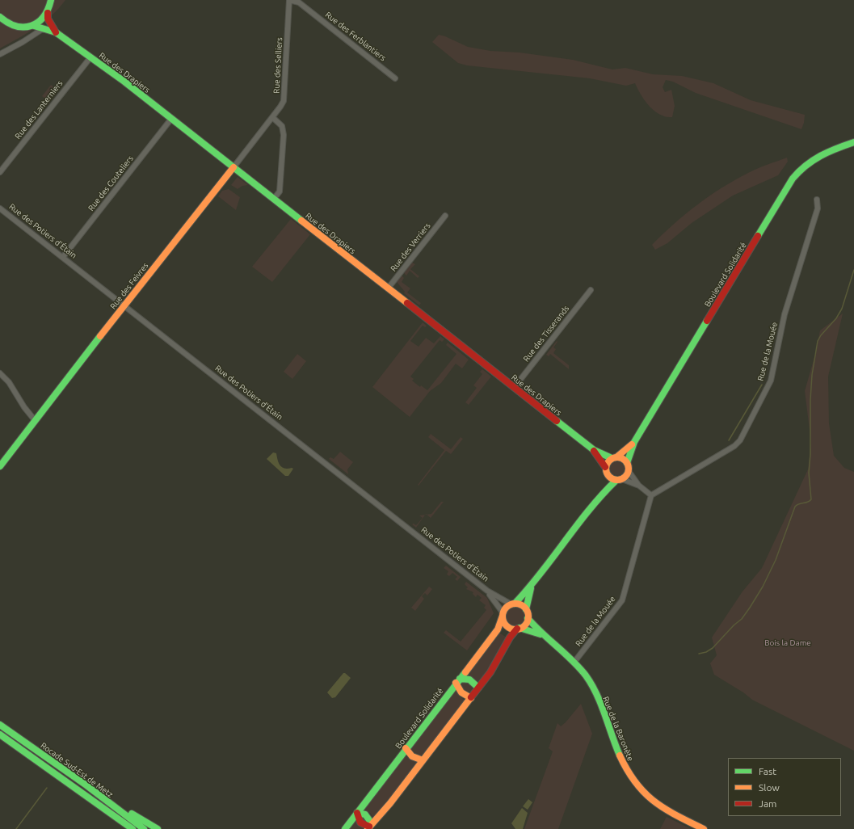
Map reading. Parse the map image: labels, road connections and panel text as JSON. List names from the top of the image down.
{
  "streets": {
    "main road": [
      "Rue des Drapiers",
      "Boulevard Solidarité",
      "Rue des Feivres",
      "Rue de la Baronète",
      "Rocade Sud-Est de Metz"
    ],
    "street": [
      "Rue des Ferblantiers",
      "Rue des Selliers",
      "Rue des Lanterniers",
      "Rue des Couteliers",
      "Rue des Potiers d'Étain",
      "Rue des Verriers",
      "Rue des Tisserands",
      "Rue de la Mouée"
    ]
  },
  "crossings": [
    ["Rue des Ferblantiers", "Rue des Selliers"],
    ["Rue des Selliers", "Rue des Feivres"],
    ["Rue des Drapiers", "Rue des Lanterniers"],
    ["Rue des Drapiers", "Rue des Couteliers"],
    ["Rue des Drapiers", "Rue des Verriers"],
    ["Rue des Drapiers", "Boulevard Solidarité"],
    ["Rue des Drapiers", "Rue des Feivres"],
    ["Rue des Drapiers", "Rue des Tisserands"],
    ["Rue des Couteliers", "Rue des Potiers d'Étain"],
    ["Rue des Potiers d'Étain", "Boulevard Solidarité"],
    ["Rue des Potiers d'Étain", "Rue des Feivres"],
    ["Rue des Potiers d'Étain", "Rue de la Baronète"],
    ["Boulevard Solidarité", "Rue de la Baronète"],
    ["Rue de la Mouée", "Rue de la Baronète"]
  ],
  "parks": ["Bois la Dame"],
  "legend": ["Fast", "Slow", "Jam"]
}
